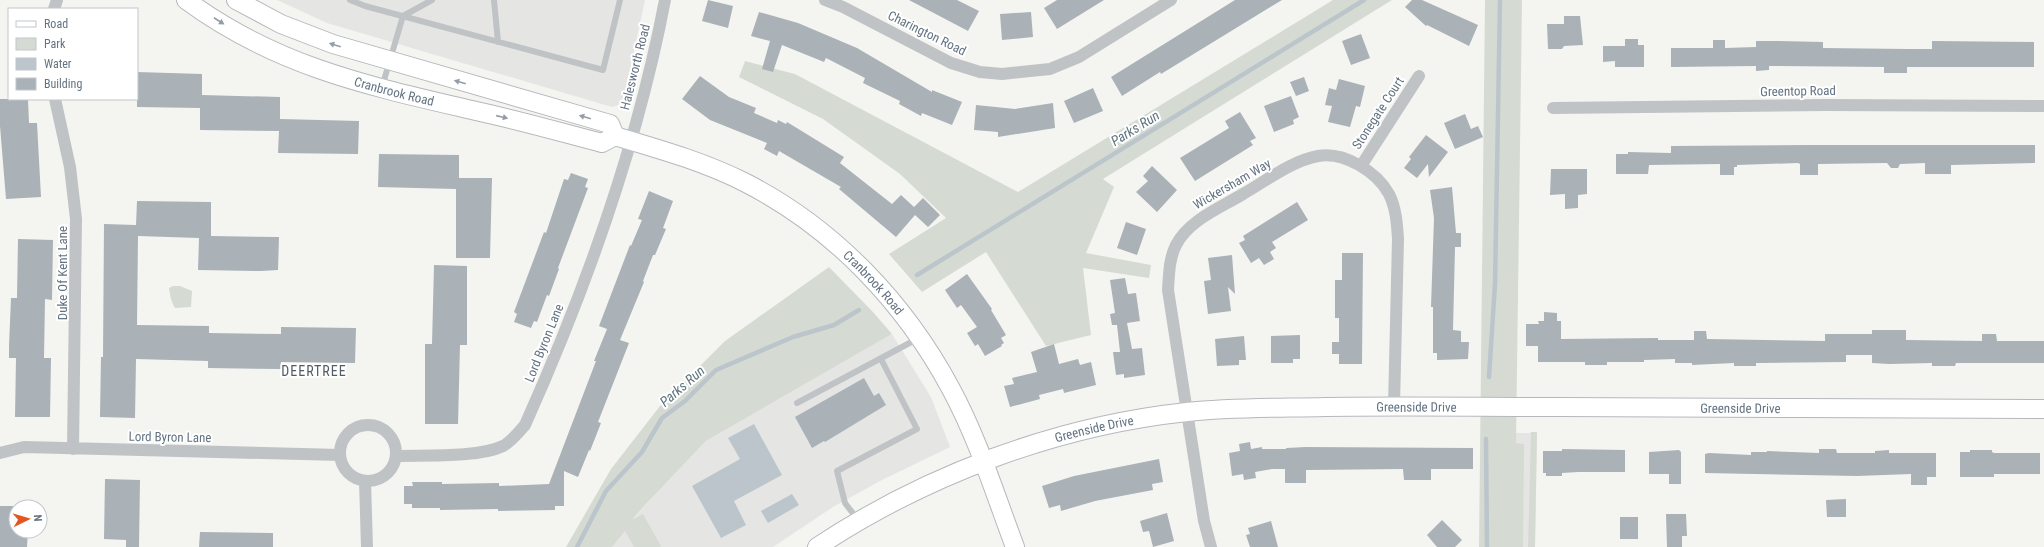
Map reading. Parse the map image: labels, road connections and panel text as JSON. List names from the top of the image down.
{
  "streets": {
    "street": [
      "Charington Road",
      "Halesworth Road",
      "Cranbrook Road",
      "Greentop Road",
      "Stonegate Court",
      "Wickersham Way",
      "Duke Of Kent Lane",
      "Lord Byron Lane",
      "Greenside Drive"
    ]
  },
  "crossings": [
    ["Halesworth Road", "Cranbrook Road"],
    ["Halesworth Road", "Lord Byron Lane"],
    ["Cranbrook Road", "Lord Byron Lane"],
    ["Cranbrook Road", "Greenside Drive"],
    ["Stonegate Court", "Wickersham Way"],
    ["Wickersham Way", "Greenside Drive"],
    ["Duke Of Kent Lane", "Lord Byron Lane"]
  ],
  "districts": ["DEERTREE"],
  "water": ["Parks Run"],
  "legend": [
    "Road",
    "Park",
    "Water",
    "Building"
  ],
  "north": "right"
}
